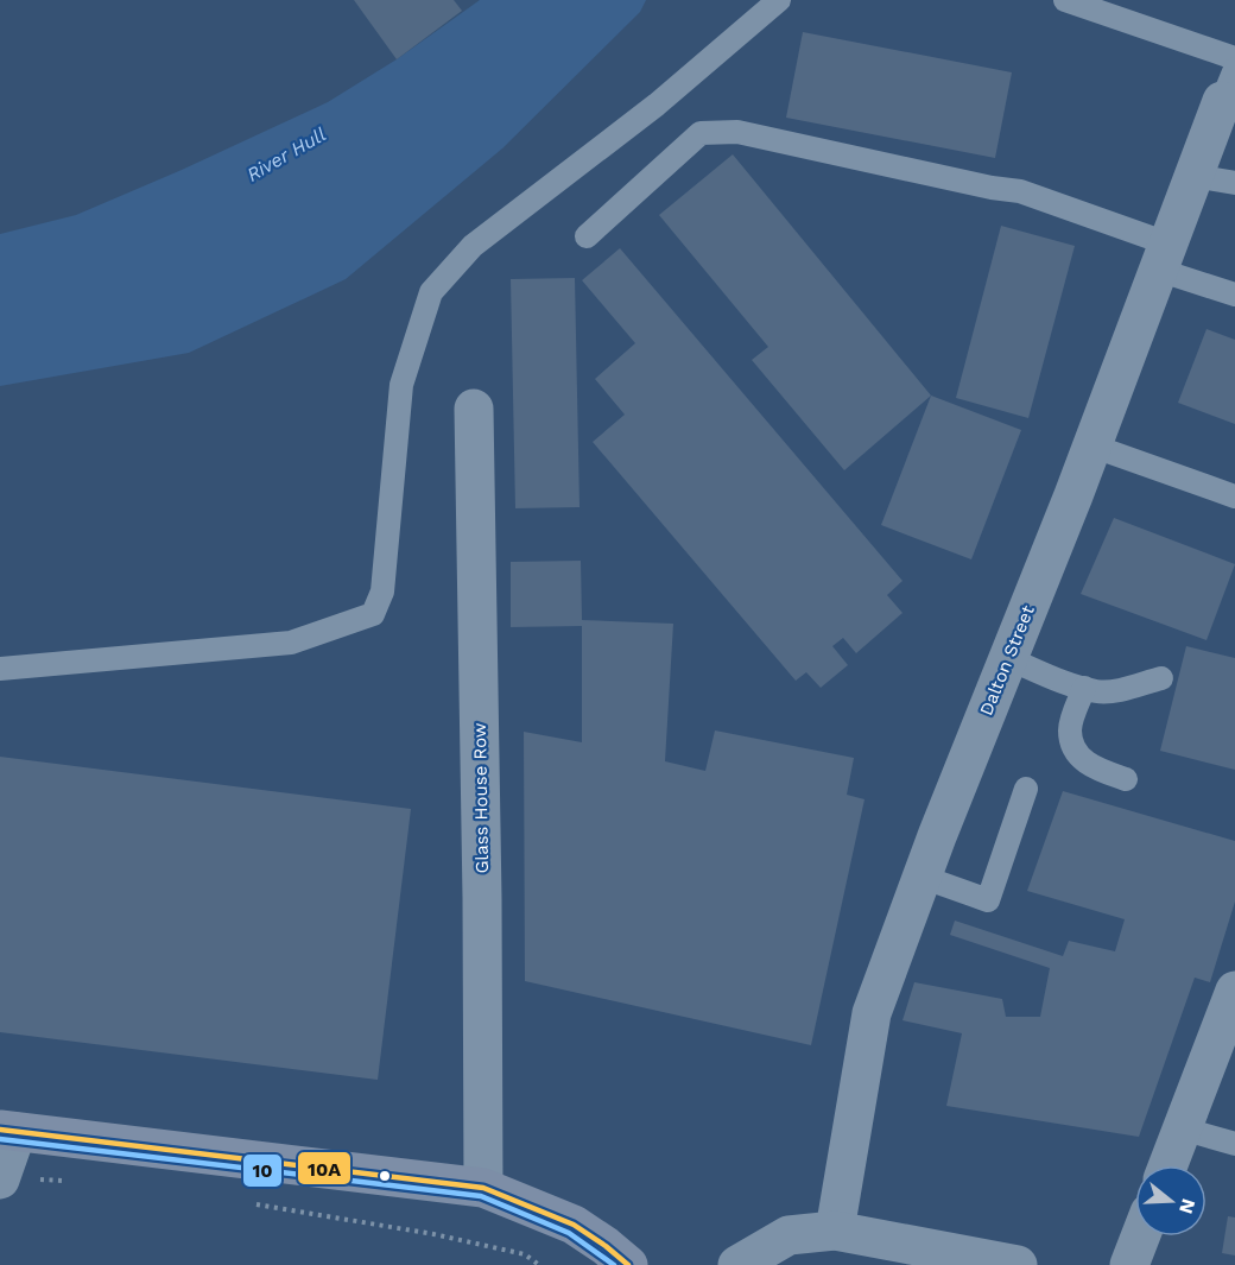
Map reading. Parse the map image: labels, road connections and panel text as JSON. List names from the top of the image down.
{
  "streets": {
    "street": ["Dalton Street", "Glass House Row"]
  },
  "water": ["River Hull"],
  "lines": ["transit line 10A", "transit line 10"],
  "north": "right"
}
